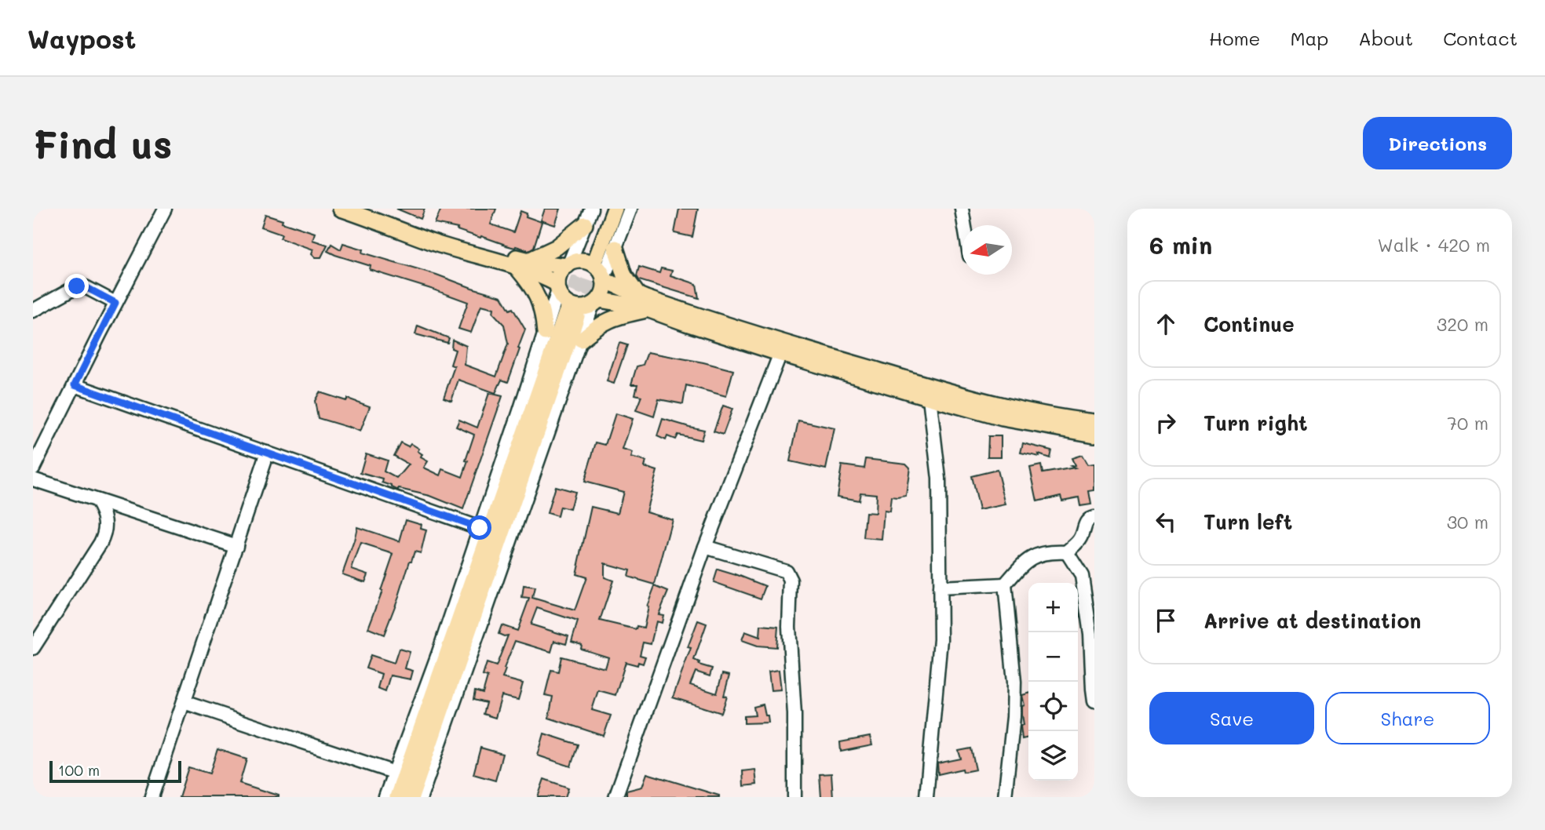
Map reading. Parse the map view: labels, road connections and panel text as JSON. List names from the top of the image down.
{
  "scale_bar": "100 m",
  "north": "left",
  "page": {
    "header": "Waypost",
    "nav": [
      "Home",
      "Map",
      "About",
      "Contact"
    ],
    "buttons": [
      "Directions",
      ["Save", "Share"]
    ],
    "title": "Find us",
    "heading": ["6 min", "Walk · 420 m"],
    "list": [
      ["Continue", "320 m"],
      ["Turn right", "70 m"],
      ["Turn left", "30 m"],
      "Arrive at destination"
    ],
    "map_buttons": ["+", "−"],
    "scale": "100 m"
  }
}
